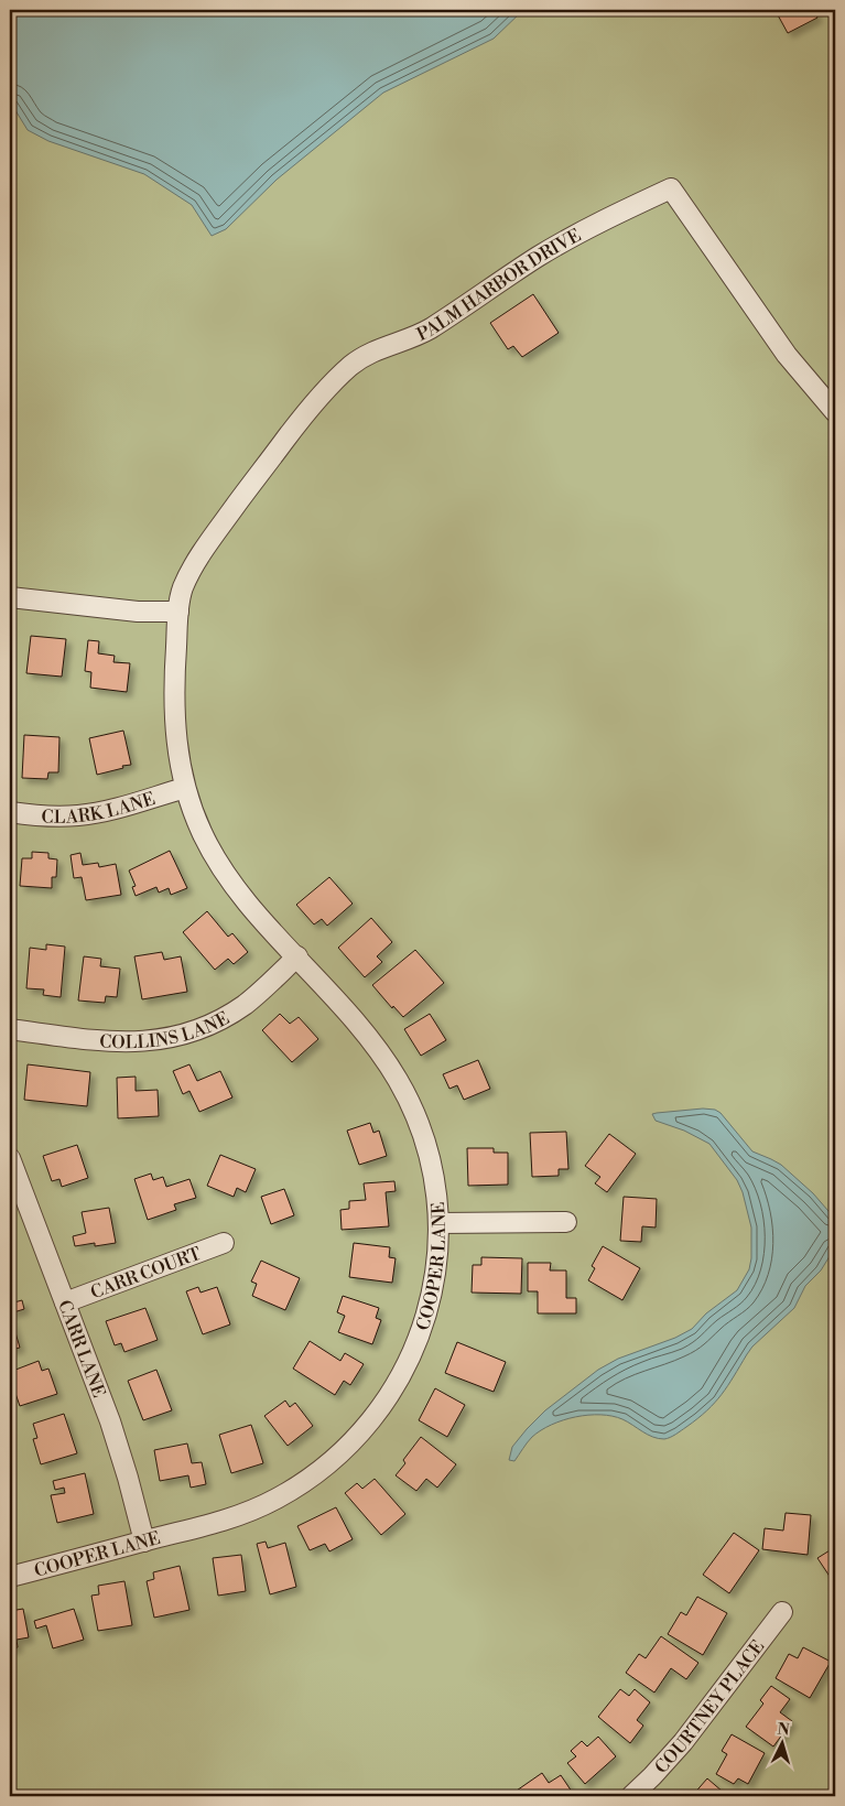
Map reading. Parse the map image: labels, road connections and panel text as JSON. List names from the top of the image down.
{
  "streets": {
    "street": [
      "PALM HARBOR DRIVE",
      "CLARK LANE",
      "COLLINS LANE",
      "COOPER LANE",
      "CARR COURT",
      "CARR LANE",
      "COURTNEY PLACE"
    ]
  },
  "crossings": [
    ["PALM HARBOR DRIVE", "COOPER LANE"],
    ["CLARK LANE", "COOPER LANE"],
    ["COLLINS LANE", "COOPER LANE"],
    ["COOPER LANE", "CARR LANE"],
    ["CARR COURT", "CARR LANE"]
  ],
  "north": "top"
}
